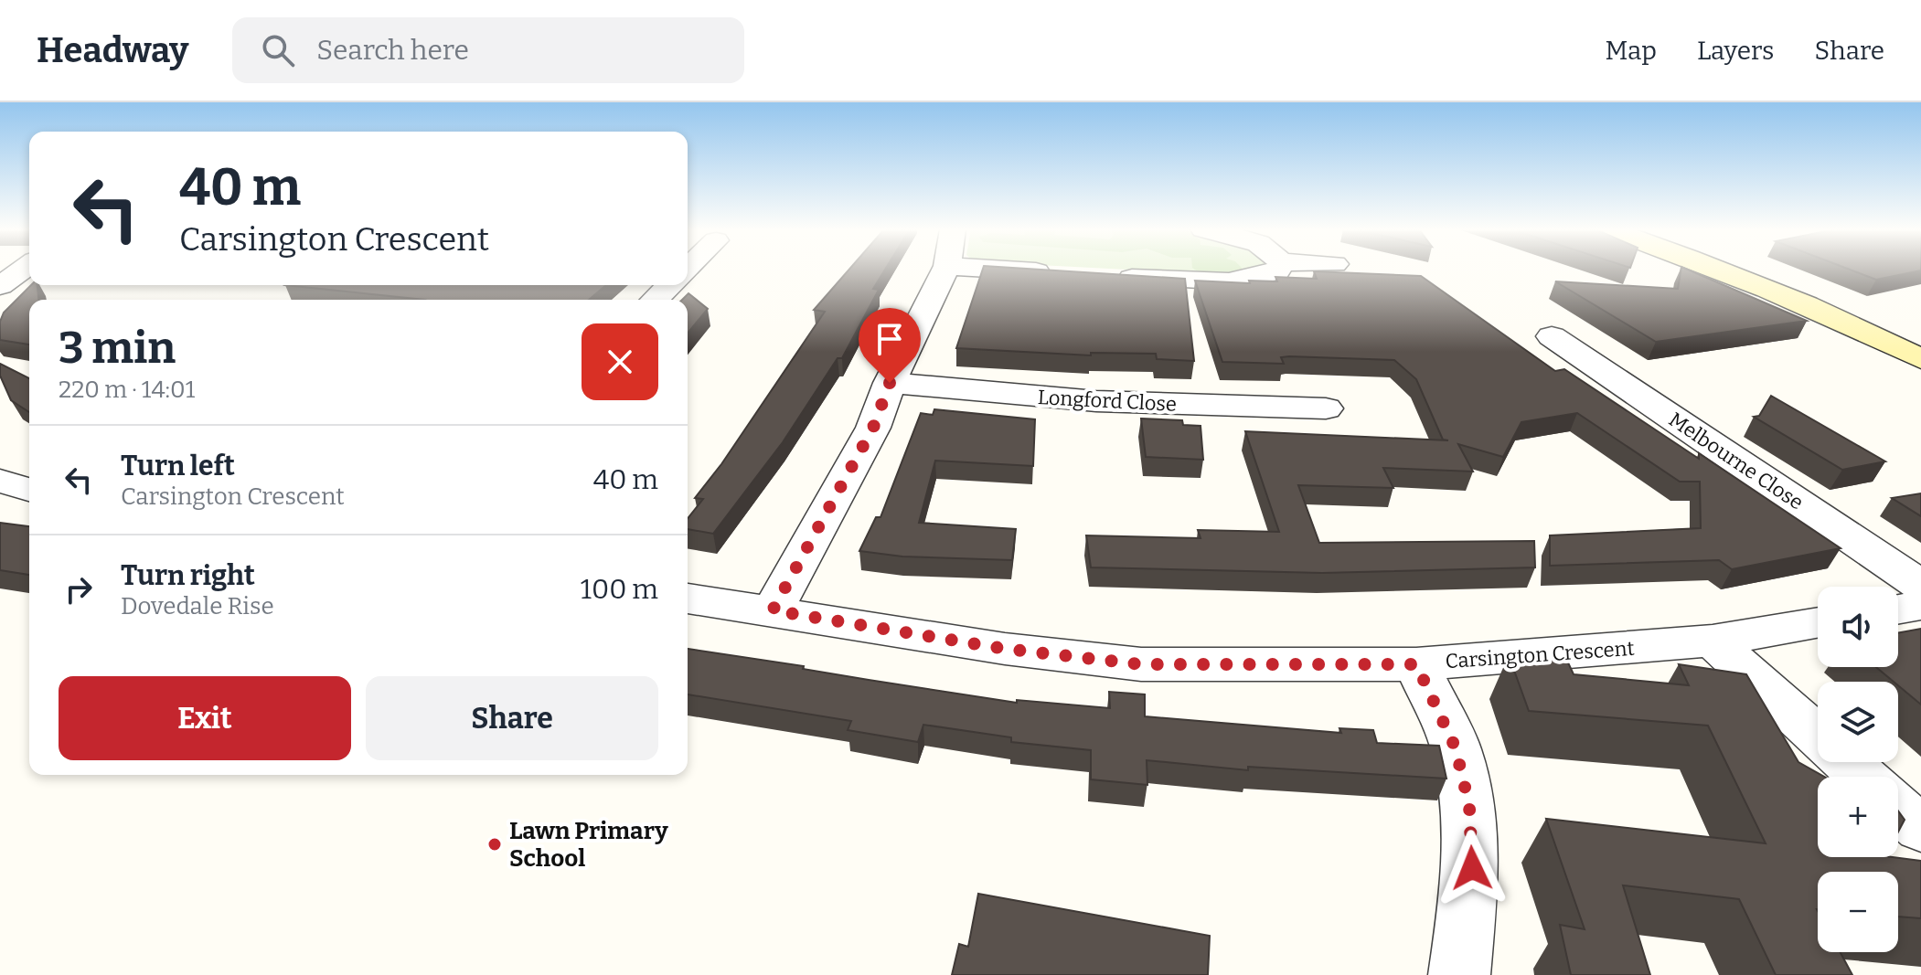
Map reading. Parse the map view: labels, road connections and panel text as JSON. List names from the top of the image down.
{
  "streets": {
    "street": ["Longford Close", "Melbourne Close", "Carsington Crescent"]
  },
  "places": ["Lawn Primary School"],
  "page": {
    "header": "Headway",
    "search": "Search here",
    "nav": ["Map", "Layers", "Share"],
    "turn": ["40 m", "Carsington Crescent"],
    "heading": ["3 min", "220 m · 14:01"],
    "list": [
      {
        "name": "Turn left",
        "note": "Carsington Crescent",
        "value": "40 m"
      },
      {
        "name": "Turn right",
        "note": "Dovedale Rise",
        "value": "100 m"
      }
    ],
    "map_buttons": ["+", "−"],
    "buttons": ["Exit", "Share"]
  }
}
